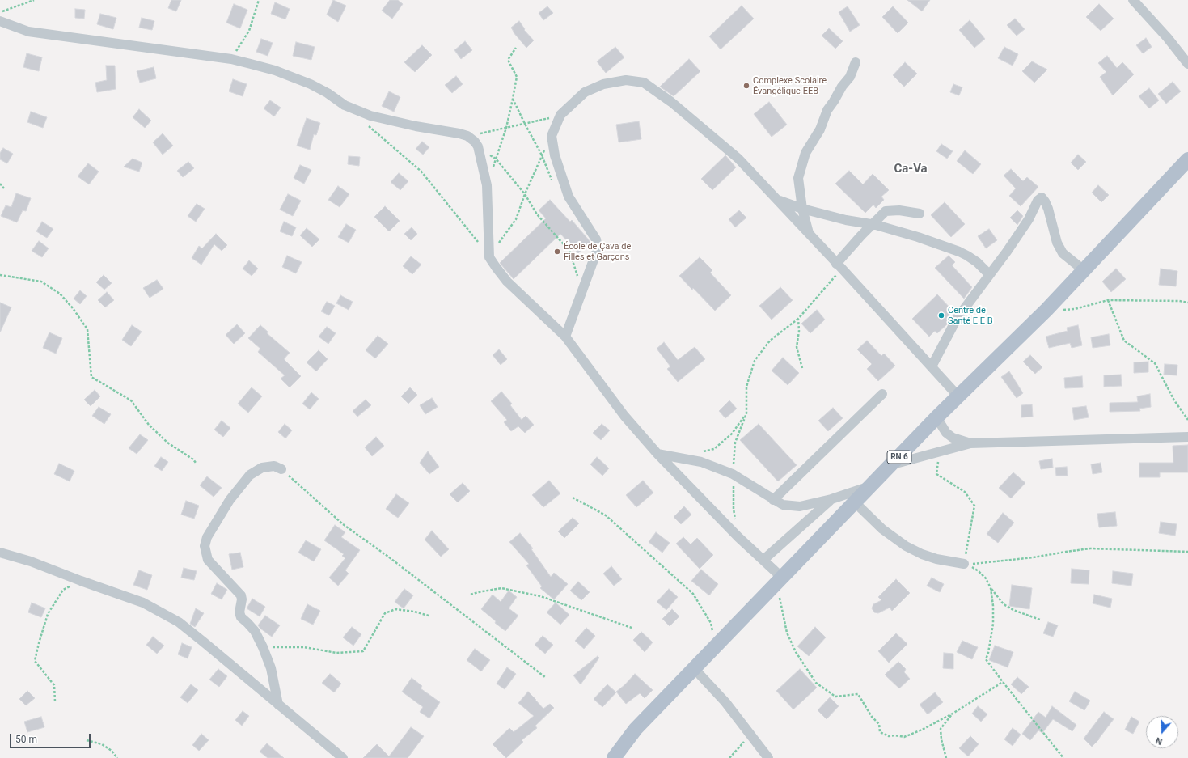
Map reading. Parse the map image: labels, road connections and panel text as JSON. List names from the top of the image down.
{
  "streets": {
    "main road": ["RN 6"]
  },
  "districts": ["Ca-Va"],
  "places": ["Complexe Scolaire Évangélique EEB", "École de Çava de Filles et Garçons", "Centre de Santé E E B"],
  "scale_bar": "50 m",
  "north": "bottom"
}
